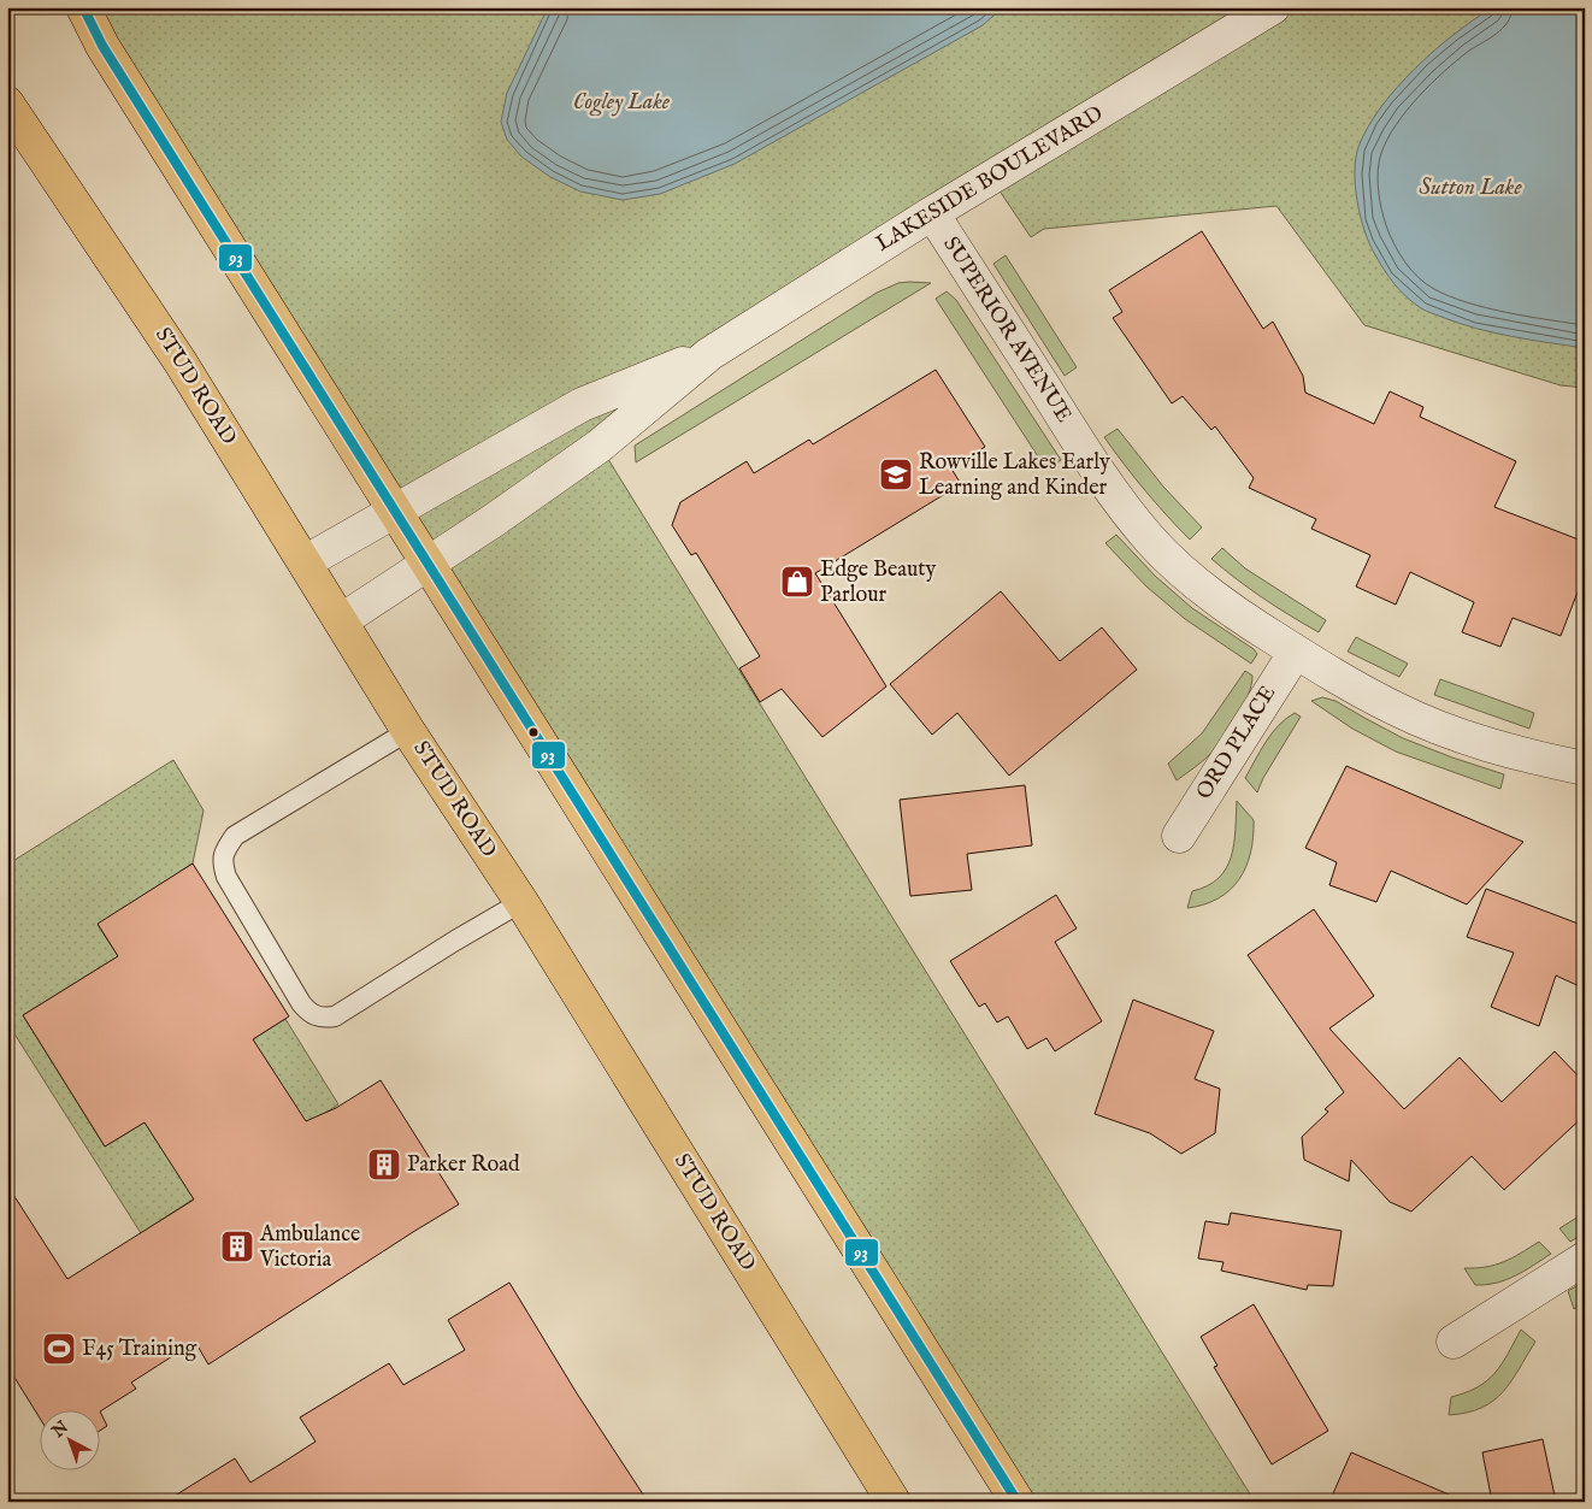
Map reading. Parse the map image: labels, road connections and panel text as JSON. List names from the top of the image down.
{
  "streets": {
    "highway": ["STUD ROAD"],
    "street": ["LAKESIDE BOULEVARD", "SUPERIOR AVENUE", "ORD PLACE"]
  },
  "crossings": [
    ["LAKESIDE BOULEVARD", "SUPERIOR AVENUE"],
    ["LAKESIDE BOULEVARD", "STUD ROAD"],
    ["SUPERIOR AVENUE", "ORD PLACE"]
  ],
  "water": ["Cogley Lake", "Sutton Lake"],
  "places": {
    "school or university": ["Rowville Lakes Early Learning and Kinder"],
    "shop": ["Edge Beauty Parlour"],
    "building": ["Parker Road", "Ambulance Victoria"],
    "sports": ["F45 Training"]
  },
  "lines": ["transit line 93"],
  "north": "top left"
}
